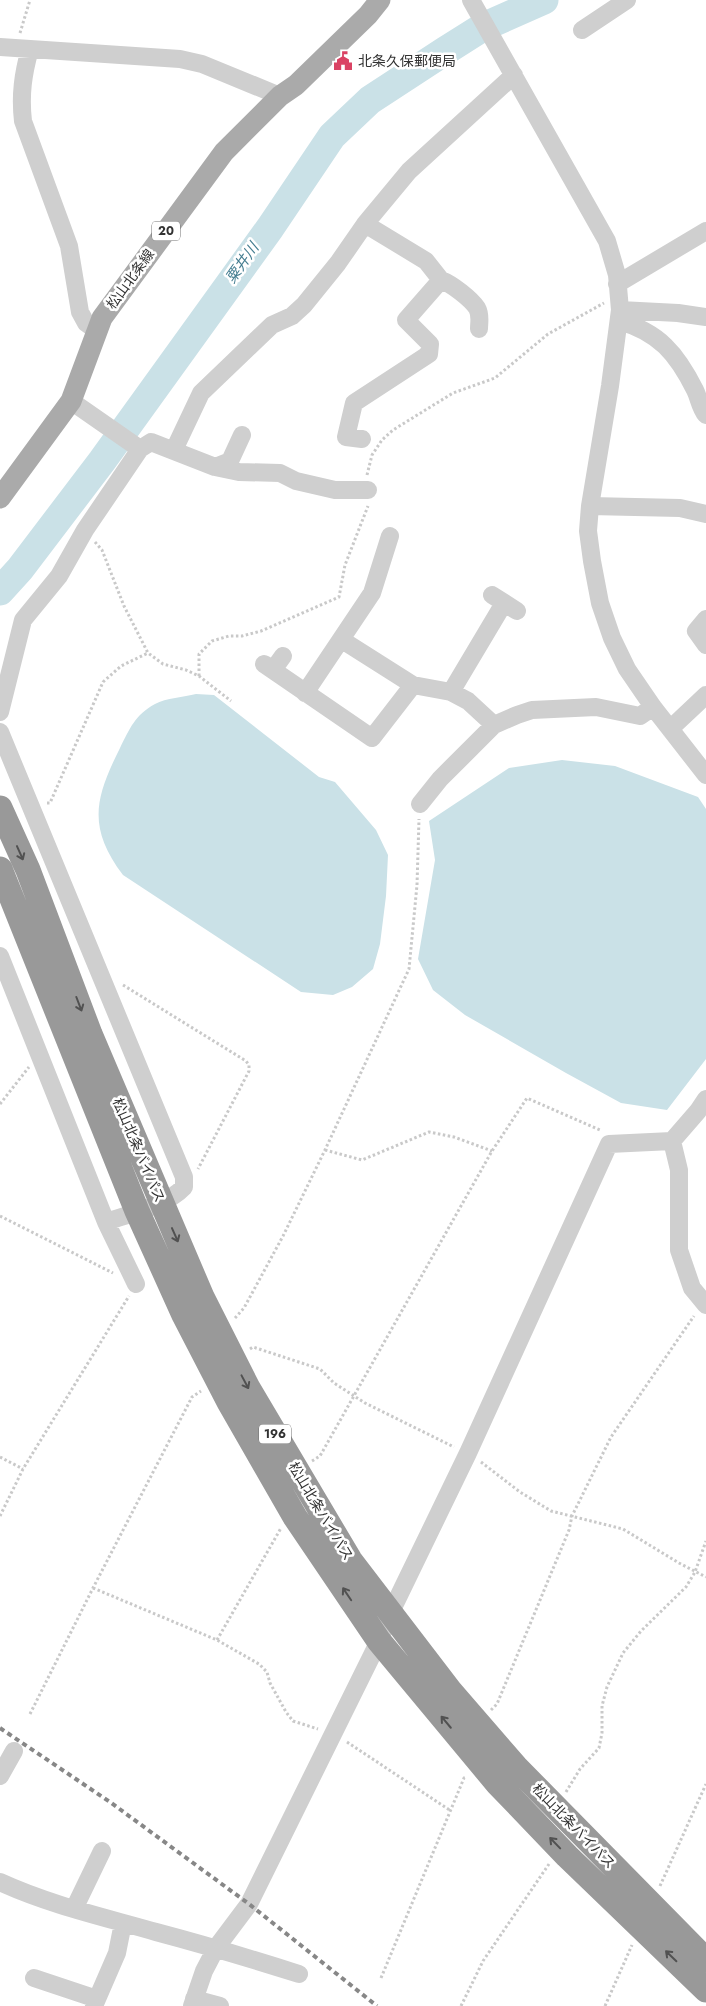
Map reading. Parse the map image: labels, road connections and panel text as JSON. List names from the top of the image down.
{
  "streets": {
    "highway": ["松山北条バイパス", "196"],
    "main road": ["20", "松山北条線"]
  },
  "water": ["粟井川"],
  "places": {
    "public building": ["北条久保郵便局"]
  }
}
